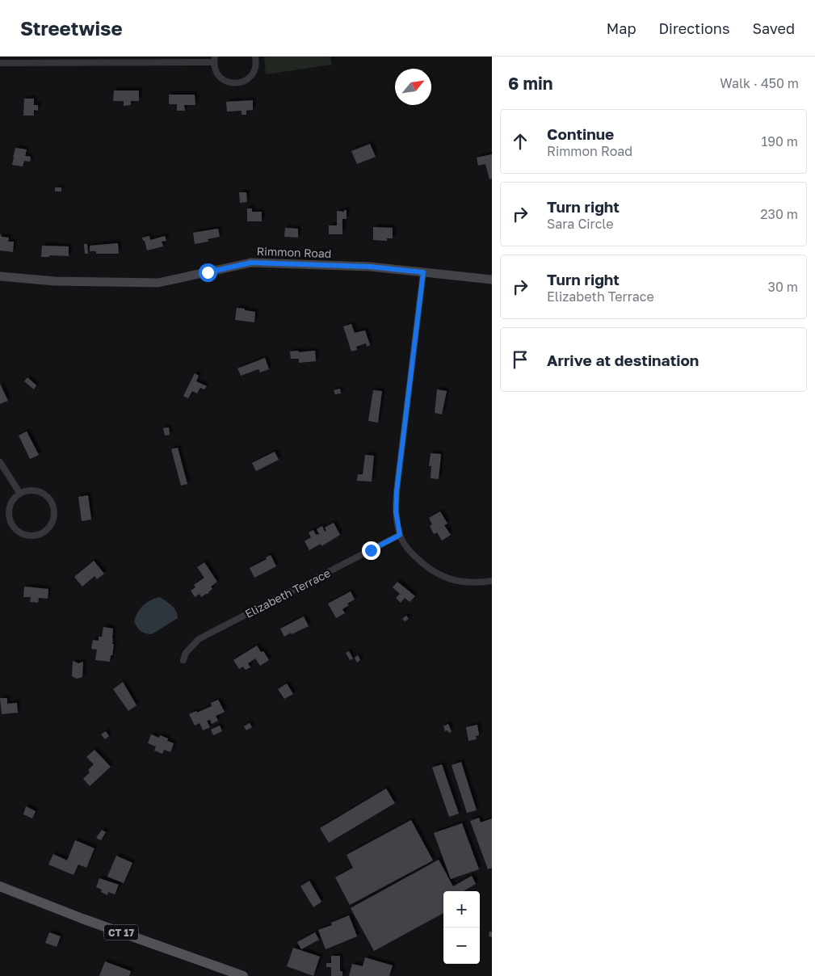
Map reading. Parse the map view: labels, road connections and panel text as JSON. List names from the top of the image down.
{
  "streets": {
    "main road": ["CT 17"],
    "street": ["Rimmon Road", "Elizabeth Terrace"]
  },
  "north": "top right",
  "page": {
    "header": "Streetwise",
    "nav": ["Map", "Directions", "Saved"],
    "heading": ["6 min", "Walk · 450 m"],
    "list": [
      ["Continue", "Rimmon Road", "190 m"],
      ["Turn right", "Sara Circle", "230 m"],
      ["Turn right", "Elizabeth Terrace", "30 m"],
      "Arrive at destination"
    ],
    "map_buttons": ["+", "−"]
  }
}
